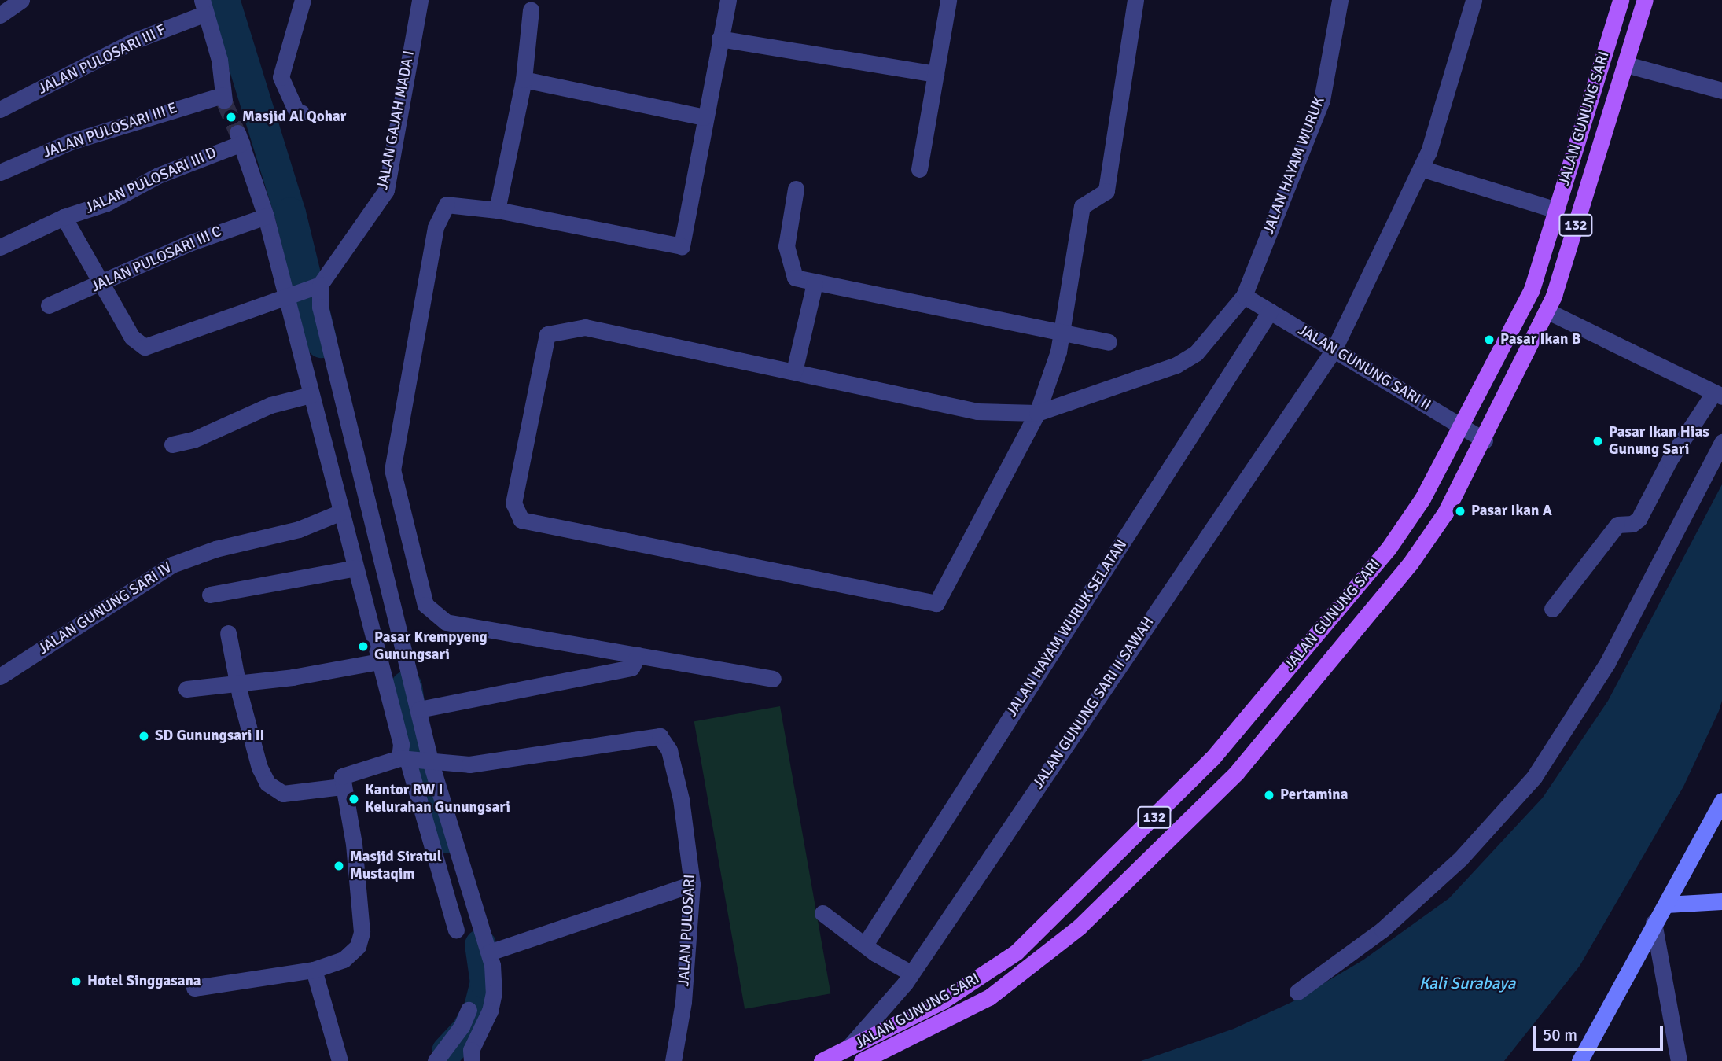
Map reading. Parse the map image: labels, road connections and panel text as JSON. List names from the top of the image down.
{
  "streets": {
    "main road": ["JALAN GUNUNG SARI", "132"],
    "street": [
      "JALAN PULOSARI III F",
      "JALAN GAJAH MADA I",
      "JALAN PULOSARI III E",
      "JALAN HAYAM WURUK",
      "JALAN PULOSARI III D",
      "JALAN PULOSARI III C",
      "JALAN GUNUNG SARI II",
      "JALAN GUNUNG SARI IV",
      "JALAN HAYAM WURUK SELATAN",
      "JALAN GUNUNG SARI II SAWAH",
      "JALAN PULOSARI"
    ]
  },
  "crossings": [
    ["JALAN PULOSARI III F", "JALAN PULOSARI III E"],
    ["JALAN GUNUNG SARI", "JALAN GUNUNG SARI II"],
    ["JALAN GUNUNG SARI", "JALAN GUNUNG SARI II SAWAH"],
    ["JALAN HAYAM WURUK", "JALAN GUNUNG SARI II"],
    ["JALAN PULOSARI III D", "JALAN PULOSARI III C"],
    ["JALAN GUNUNG SARI II", "JALAN HAYAM WURUK SELATAN"],
    ["JALAN GUNUNG SARI II", "JALAN GUNUNG SARI II SAWAH"]
  ],
  "water": ["Kali Surabaya"],
  "places": [
    "Masjid Al Qohar",
    "Pasar Ikan B",
    "Pasar Ikan Hias Gunung Sari",
    "Pasar Ikan A",
    "Pasar Krempyeng Gunungsari",
    "SD Gunungsari II",
    "Pertamina",
    "Kantor RW I Kelurahan Gunungsari",
    "Masjid Siratul Mustaqim",
    "Hotel Singgasana"
  ],
  "scale_bar": "50 m"
}
